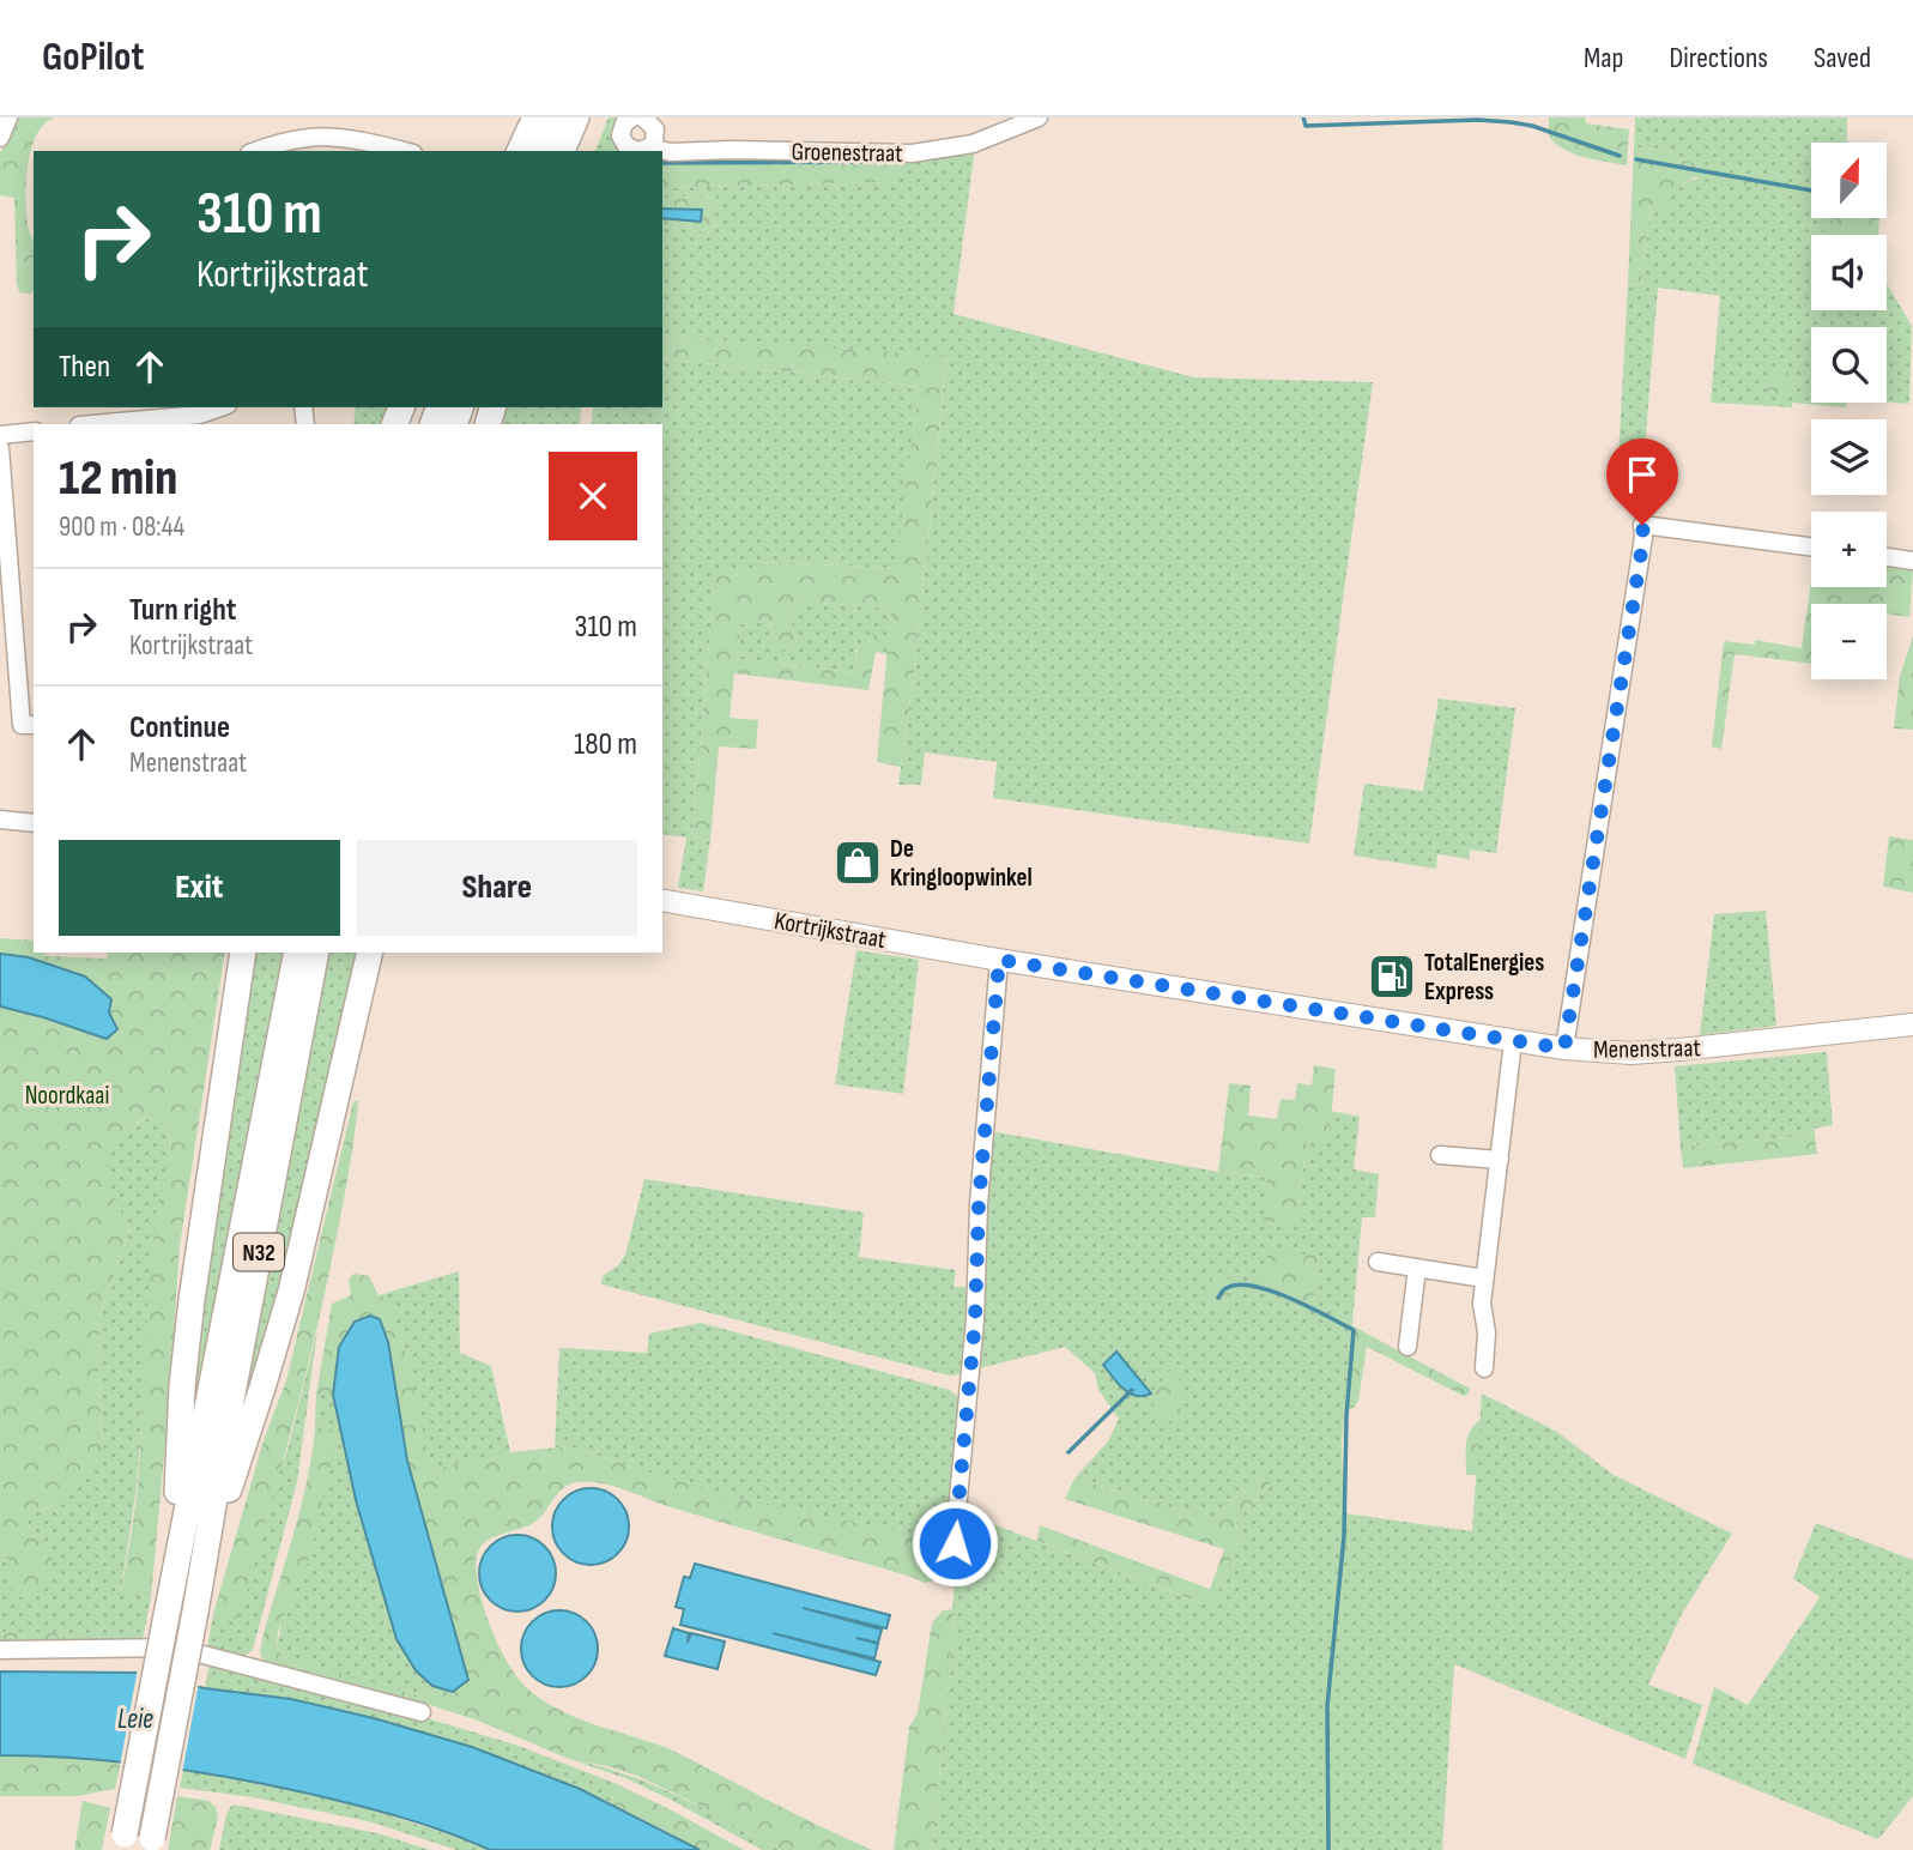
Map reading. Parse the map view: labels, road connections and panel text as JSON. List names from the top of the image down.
{
  "streets": {
    "highway": ["N32"],
    "main road": ["Kortrijkstraat", "Menenstraat"],
    "street": ["Groenestraat"]
  },
  "crossings": [
    ["Kortrijkstraat", "Menenstraat"]
  ],
  "water": ["Leie"],
  "parks": ["Noordkaai"],
  "places": {
    "shop": ["De Kringloopwinkel"],
    "fuel station": ["TotalEnergies Express"]
  },
  "north": "top",
  "page": {
    "header": "GoPilot",
    "nav": ["Map", "Directions", "Saved"],
    "map_buttons": ["+", "−"],
    "turn": ["310 m", "Kortrijkstraat"],
    "then": "Then",
    "heading": ["12 min", "900 m · 08:44"],
    "list": [
      {
        "name": "Turn right",
        "note": "Kortrijkstraat",
        "value": "310 m"
      },
      {
        "name": "Continue",
        "note": "Menenstraat",
        "value": "180 m"
      }
    ],
    "buttons": ["Exit", "Share"]
  }
}
